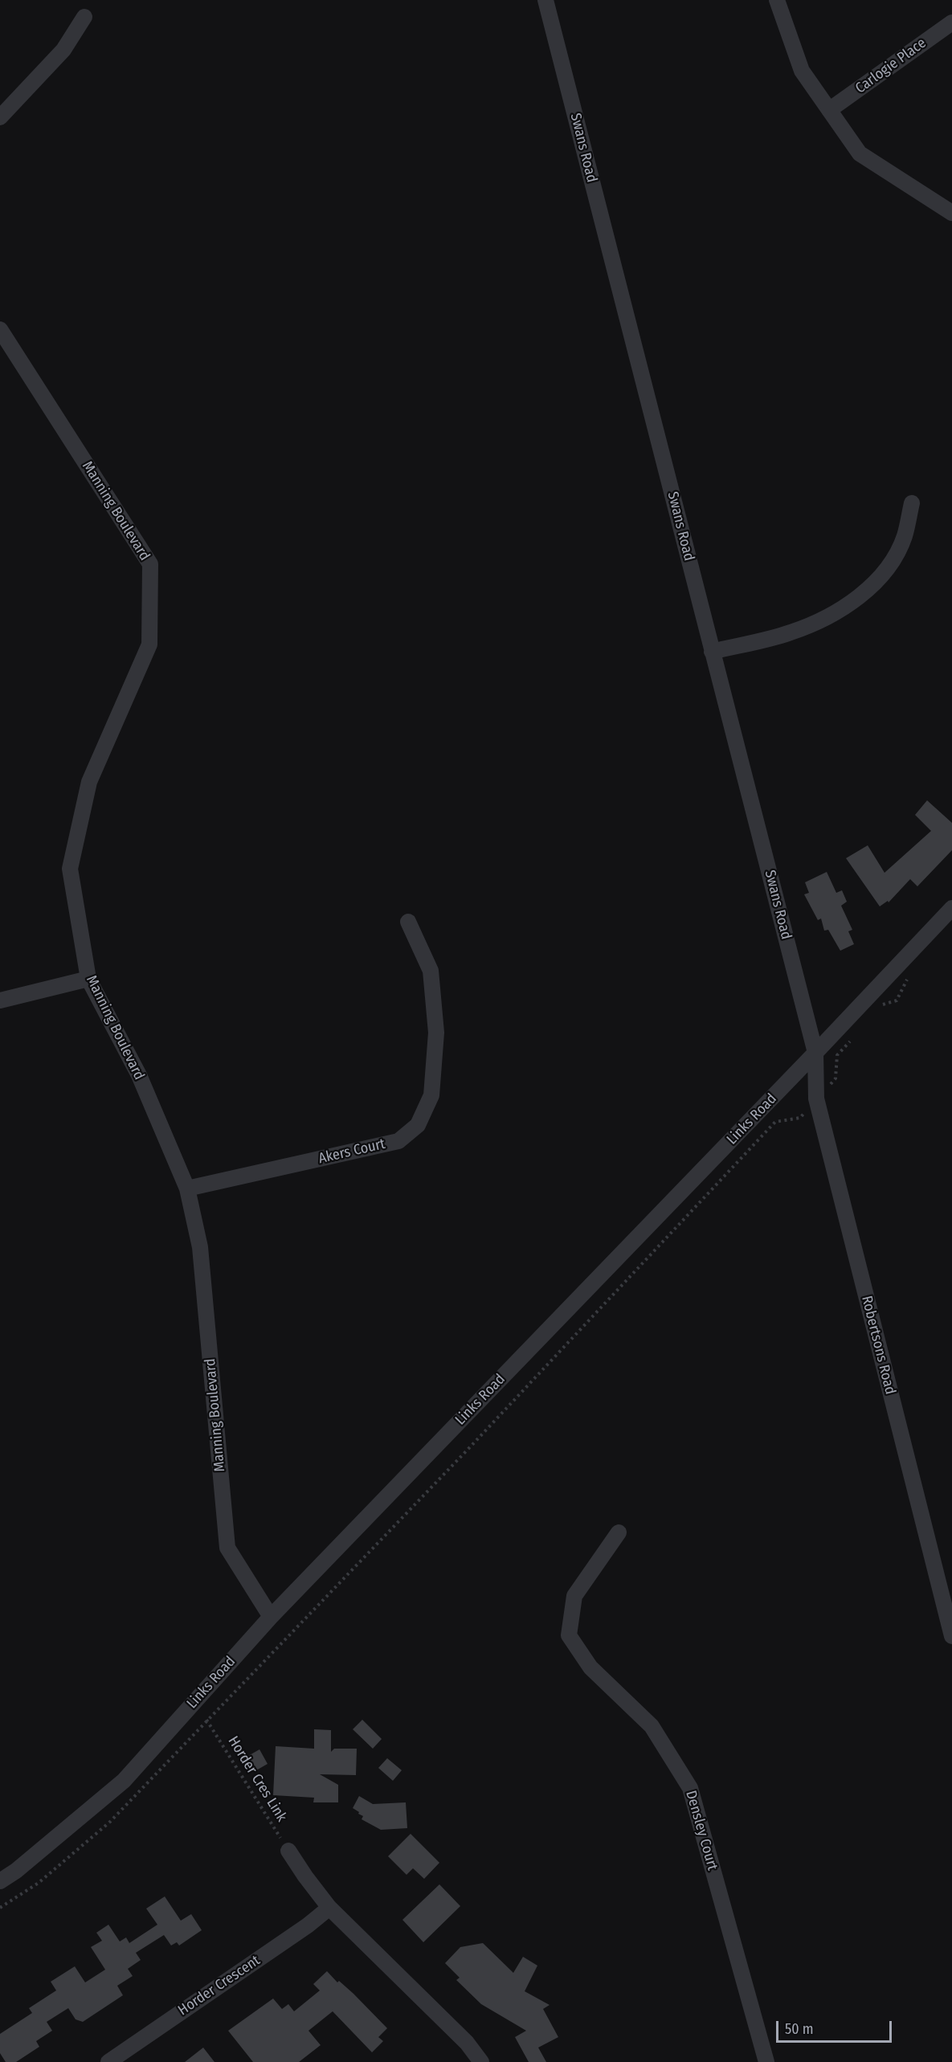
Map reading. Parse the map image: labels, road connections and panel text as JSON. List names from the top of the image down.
{
  "streets": {
    "street": [
      "Carlogie Place",
      "Swans Road",
      "Manning Boulevard",
      "Links Road",
      "Akers Court",
      "Robertsons Road",
      "Densley Court",
      "Horder Crescent"
    ],
    "path": ["Horder Cres Link"]
  },
  "crossings": [
    ["Swans Road", "Links Road"],
    ["Swans Road", "Robertsons Road"],
    ["Manning Boulevard", "Links Road"],
    ["Manning Boulevard", "Akers Court"],
    ["Links Road", "Robertsons Road"]
  ],
  "scale_bar": "50 m"
}
